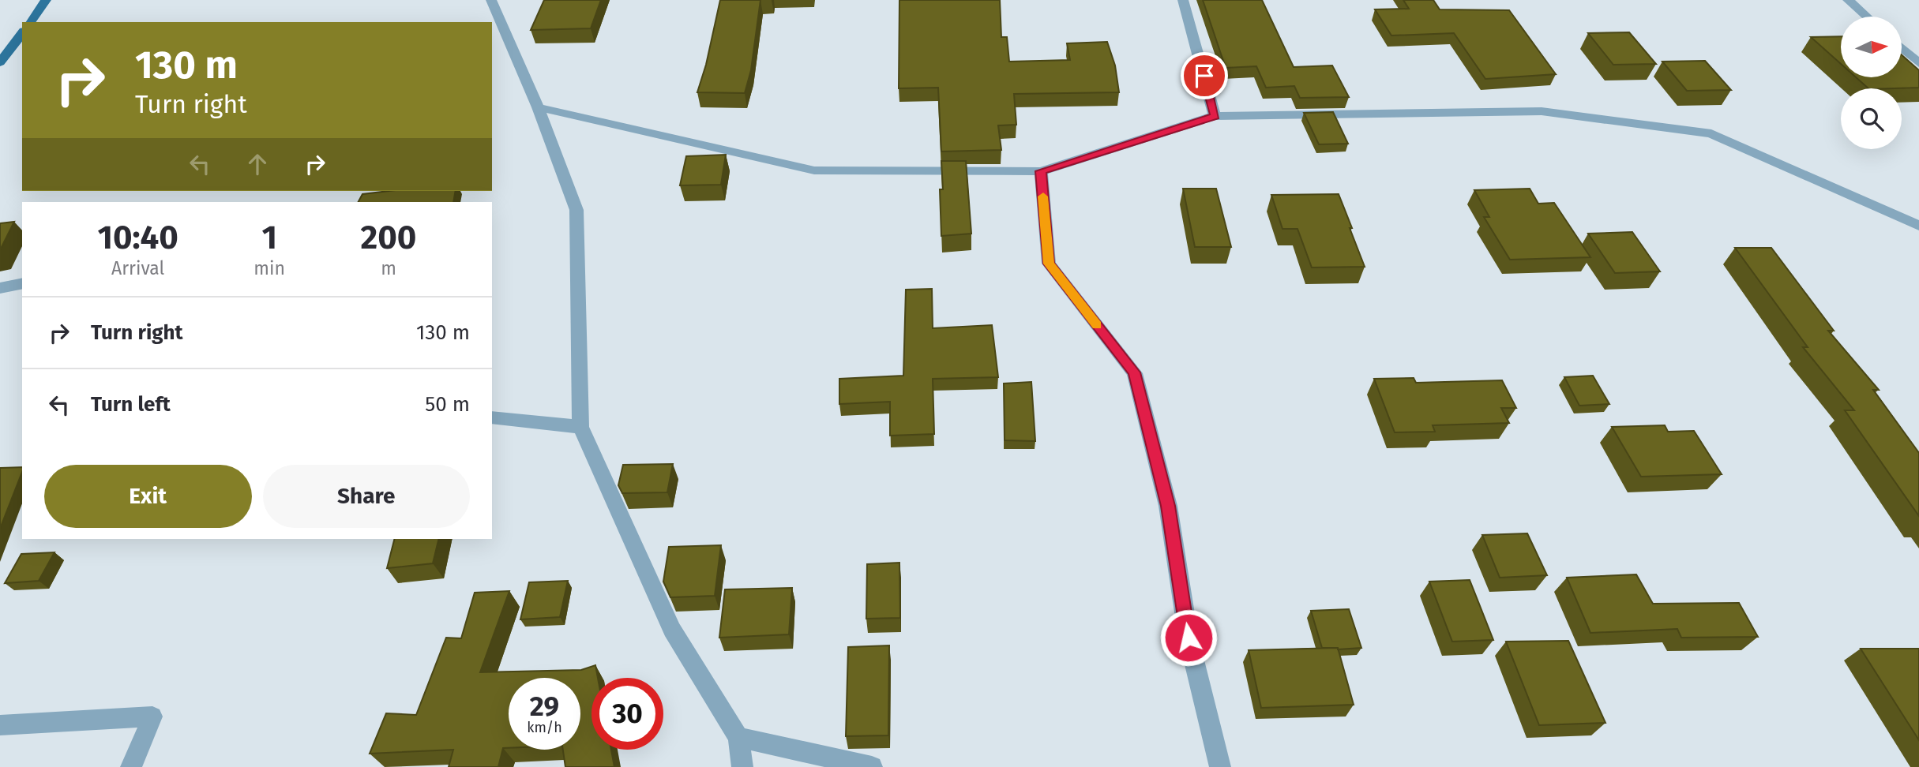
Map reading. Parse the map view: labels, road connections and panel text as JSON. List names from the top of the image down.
{
  "north": "right",
  "page": {
    "turn": ["130 m", "Turn right"],
    "eta": [
      "10:40",
      "Arrival",
      "1",
      "min",
      "200",
      "m"
    ],
    "list": [
      {
        "name": "Turn right",
        "value": "130 m"
      },
      {
        "name": "Turn left",
        "value": "50 m"
      }
    ],
    "buttons": ["Exit", "Share"],
    "speed": "29 km/h",
    "limit": "30"
  }
}
